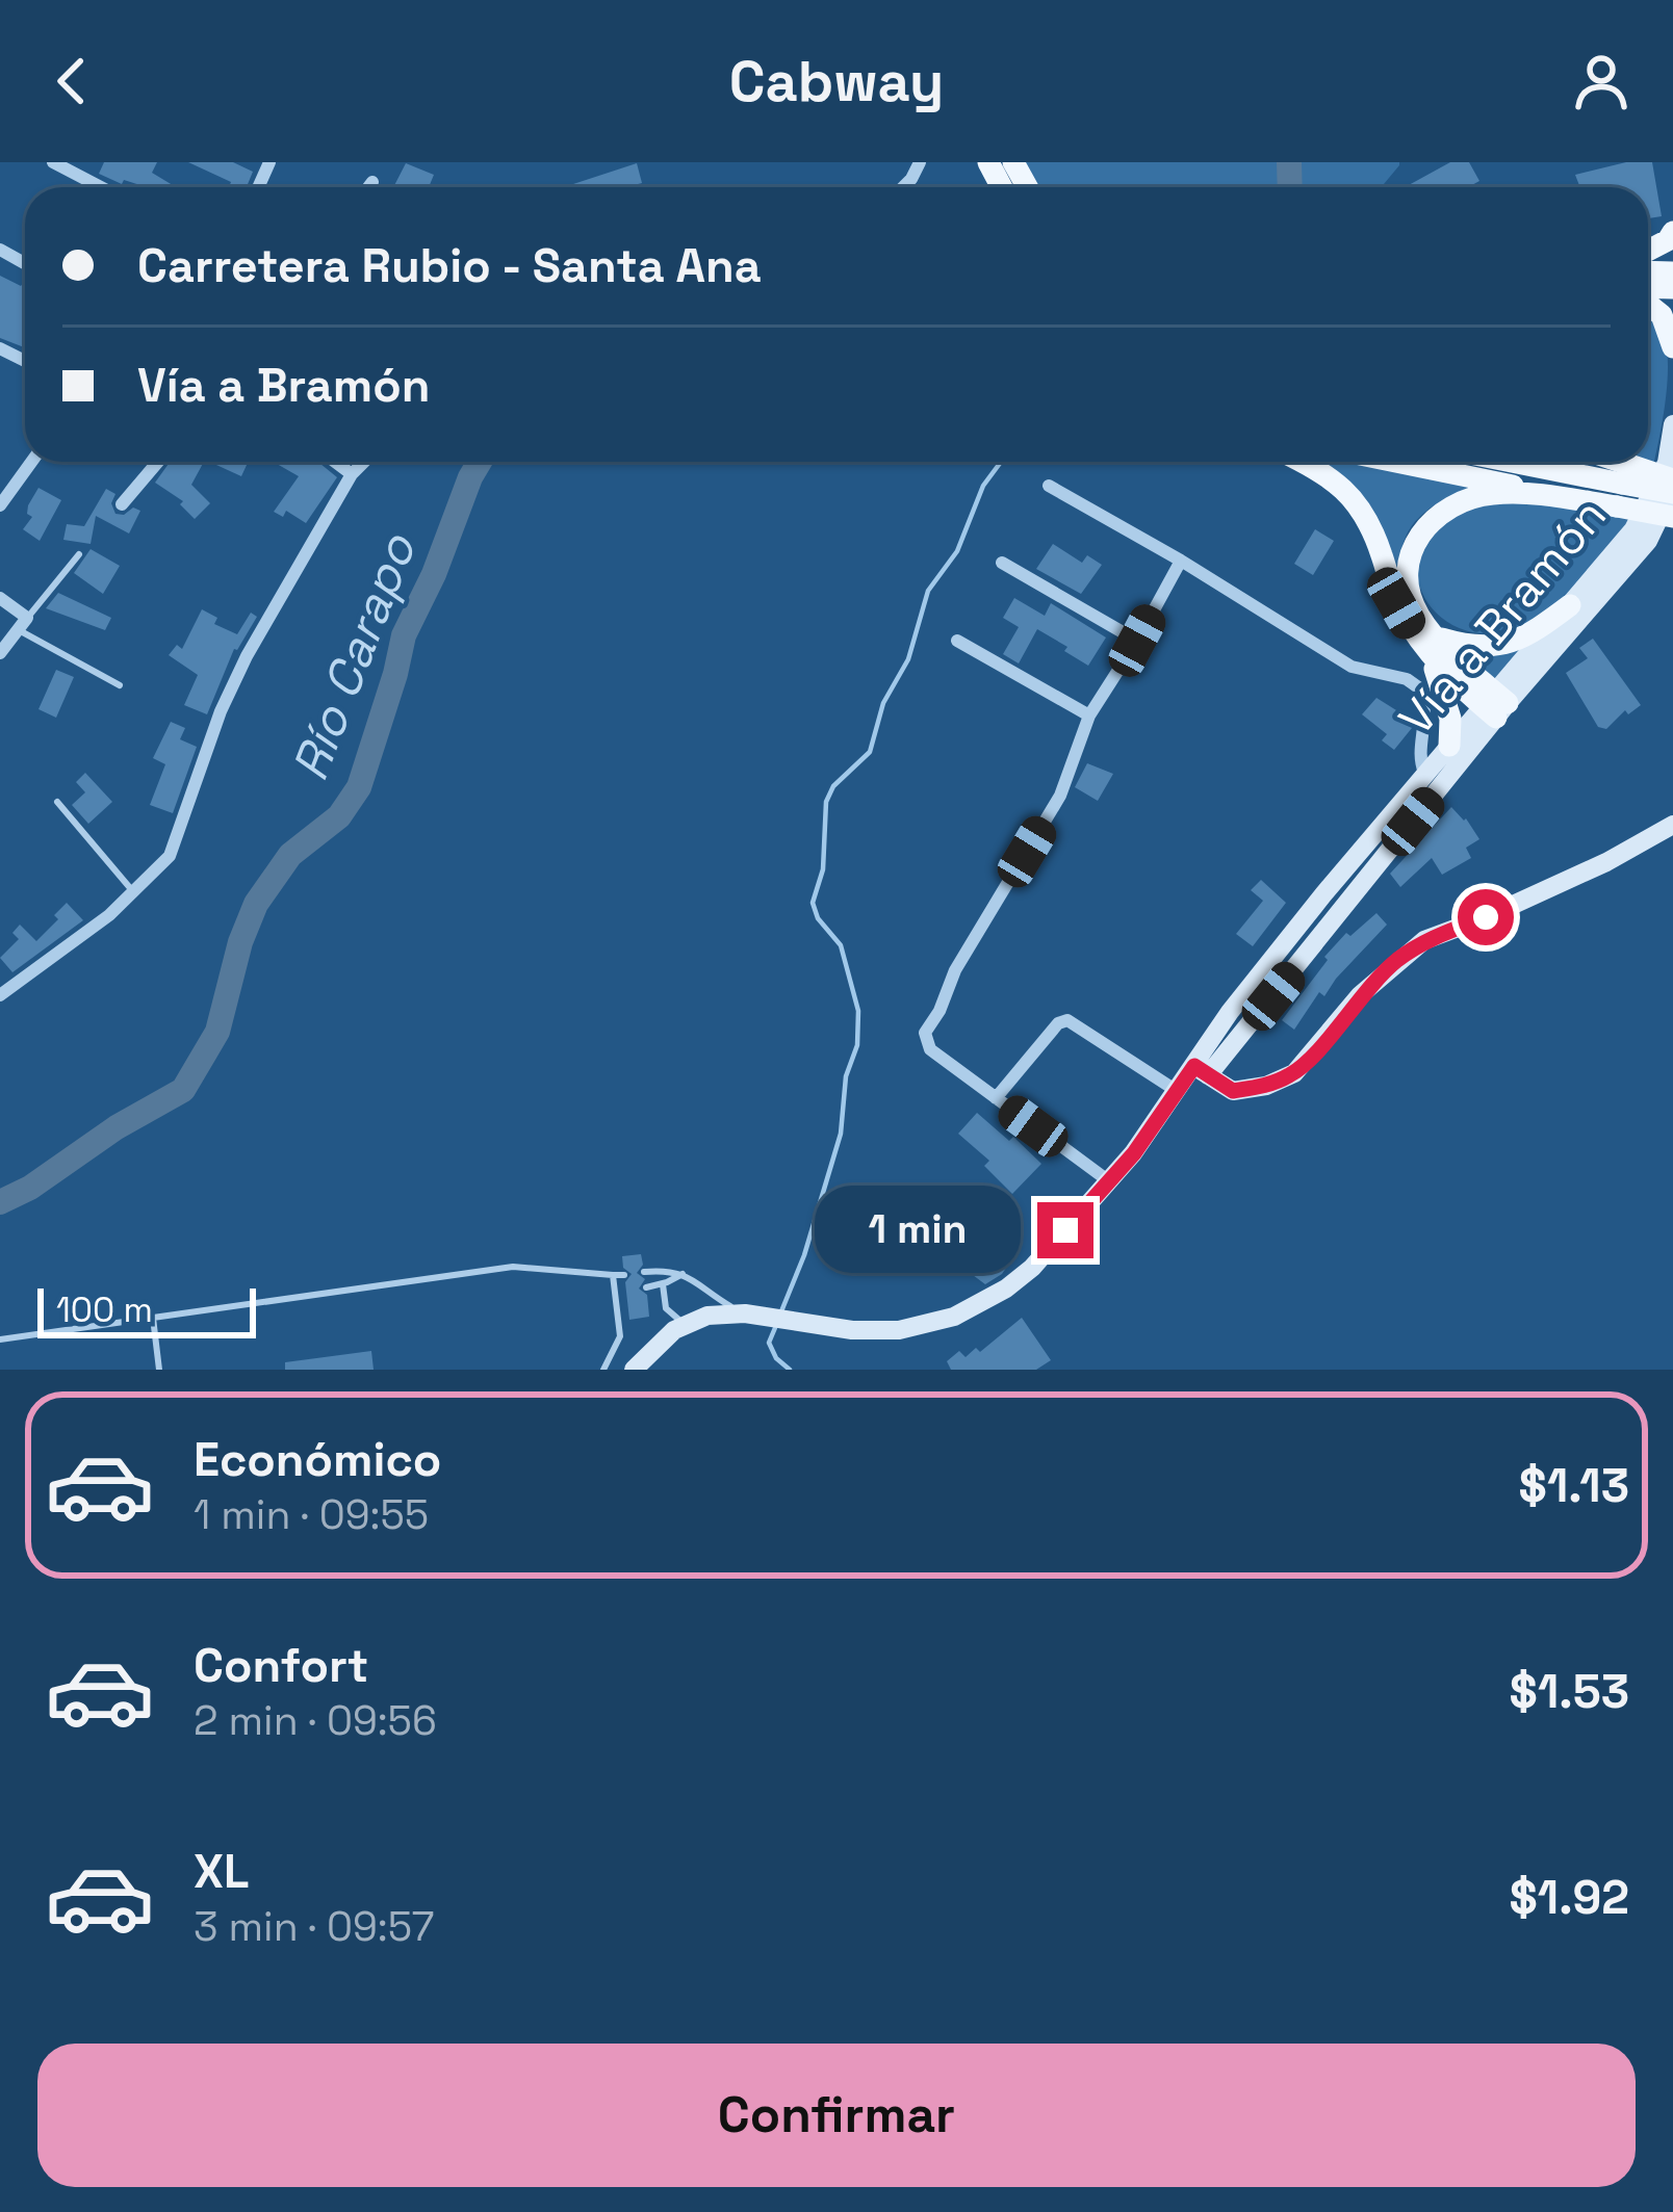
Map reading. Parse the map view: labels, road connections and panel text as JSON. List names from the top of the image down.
{
  "streets": {
    "main road": ["Vía a Bramón"]
  },
  "water": ["Río Carapo"],
  "scale_bar": "100 m",
  "page": {
    "header": "Cabway",
    "banner": ["Carretera Rubio - Santa Ana", "Vía a Bramón"],
    "bubble": "1 min",
    "scale": "100 m",
    "list": [
      {
        "name": "Económico",
        "note": "1 min · 09:55",
        "value": "$1.13"
      },
      {
        "name": "Confort",
        "note": "2 min · 09:56",
        "value": "$1.53"
      },
      {
        "name": "XL",
        "note": "3 min · 09:57",
        "value": "$1.92"
      }
    ],
    "buttons": "Confirmar"
  }
}
